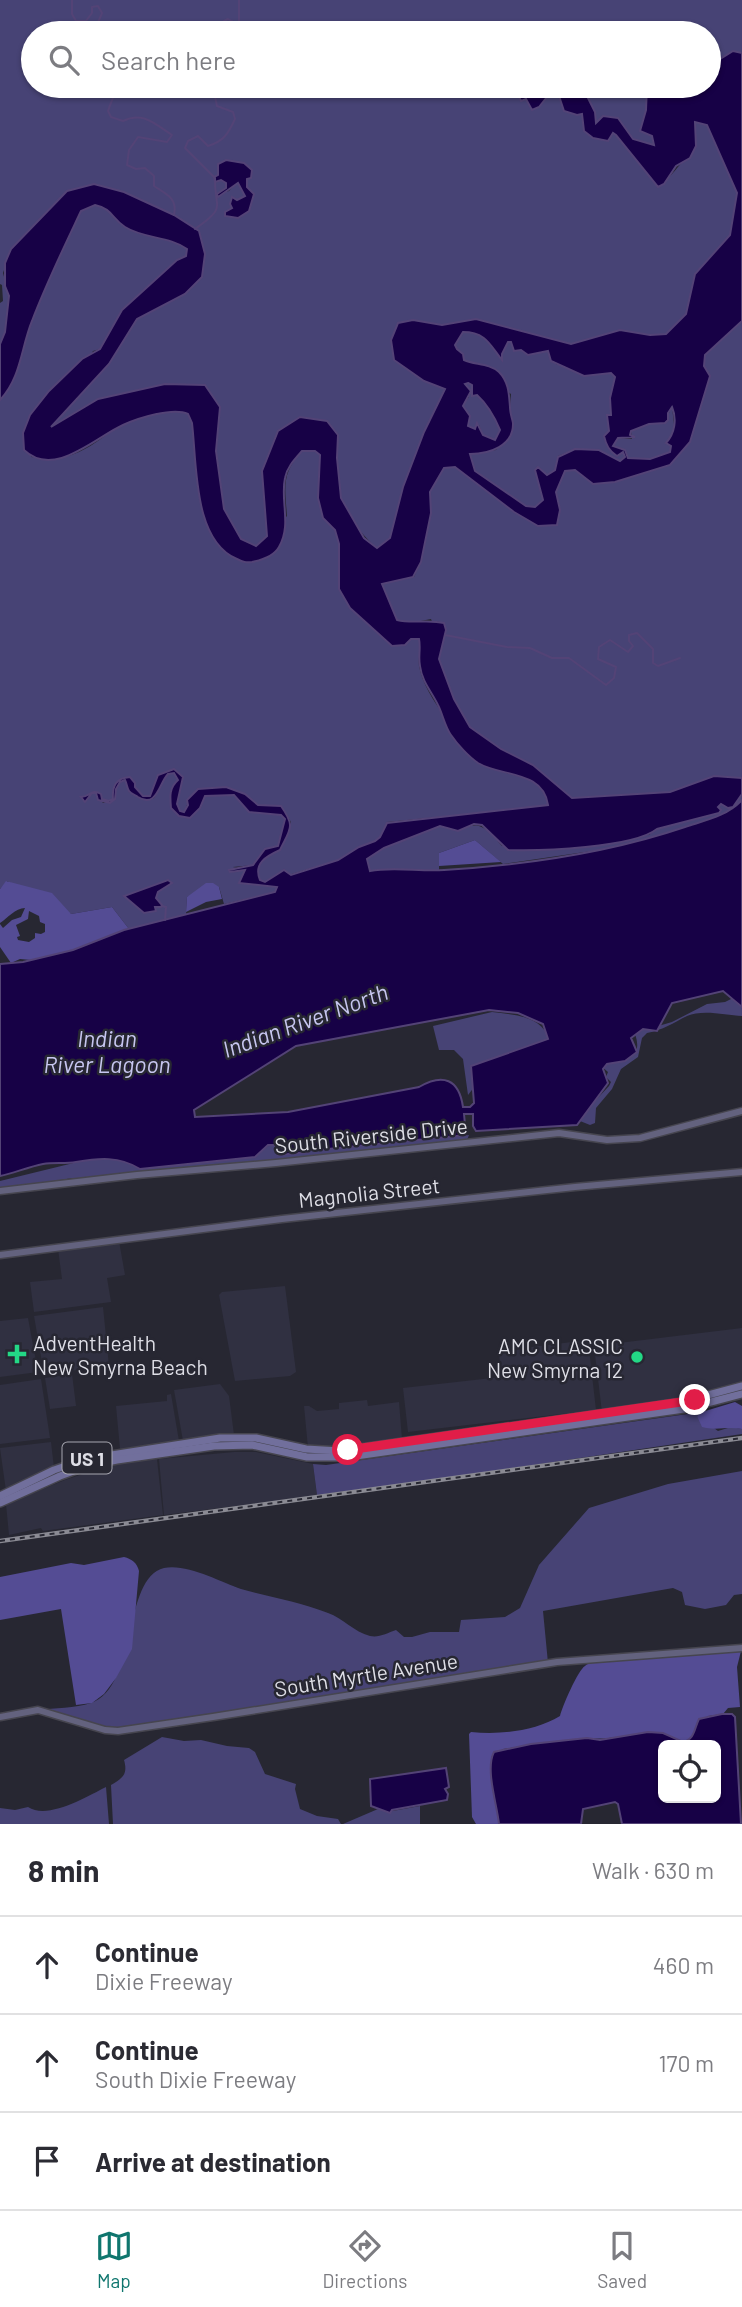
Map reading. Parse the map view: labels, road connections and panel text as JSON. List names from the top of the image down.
{
  "streets": {
    "main road": ["US 1"],
    "street": ["South Riverside Drive", "Magnolia Street", "South Myrtle Avenue"]
  },
  "water": ["Indian River North", "Indian River Lagoon"],
  "places": {
    "health": ["AdventHealth New Smyrna Beach"],
    "other": ["AMC CLASSIC New Smyrna 12"]
  },
  "page": {
    "search": "Search here",
    "heading": ["8 min", "Walk · 630 m"],
    "list": [
      ["Continue", "Dixie Freeway", "460 m"],
      ["Continue", "South Dixie Freeway", "170 m"],
      "Arrive at destination"
    ],
    "nav": ["Map", "Directions", "Saved"]
  }
}
